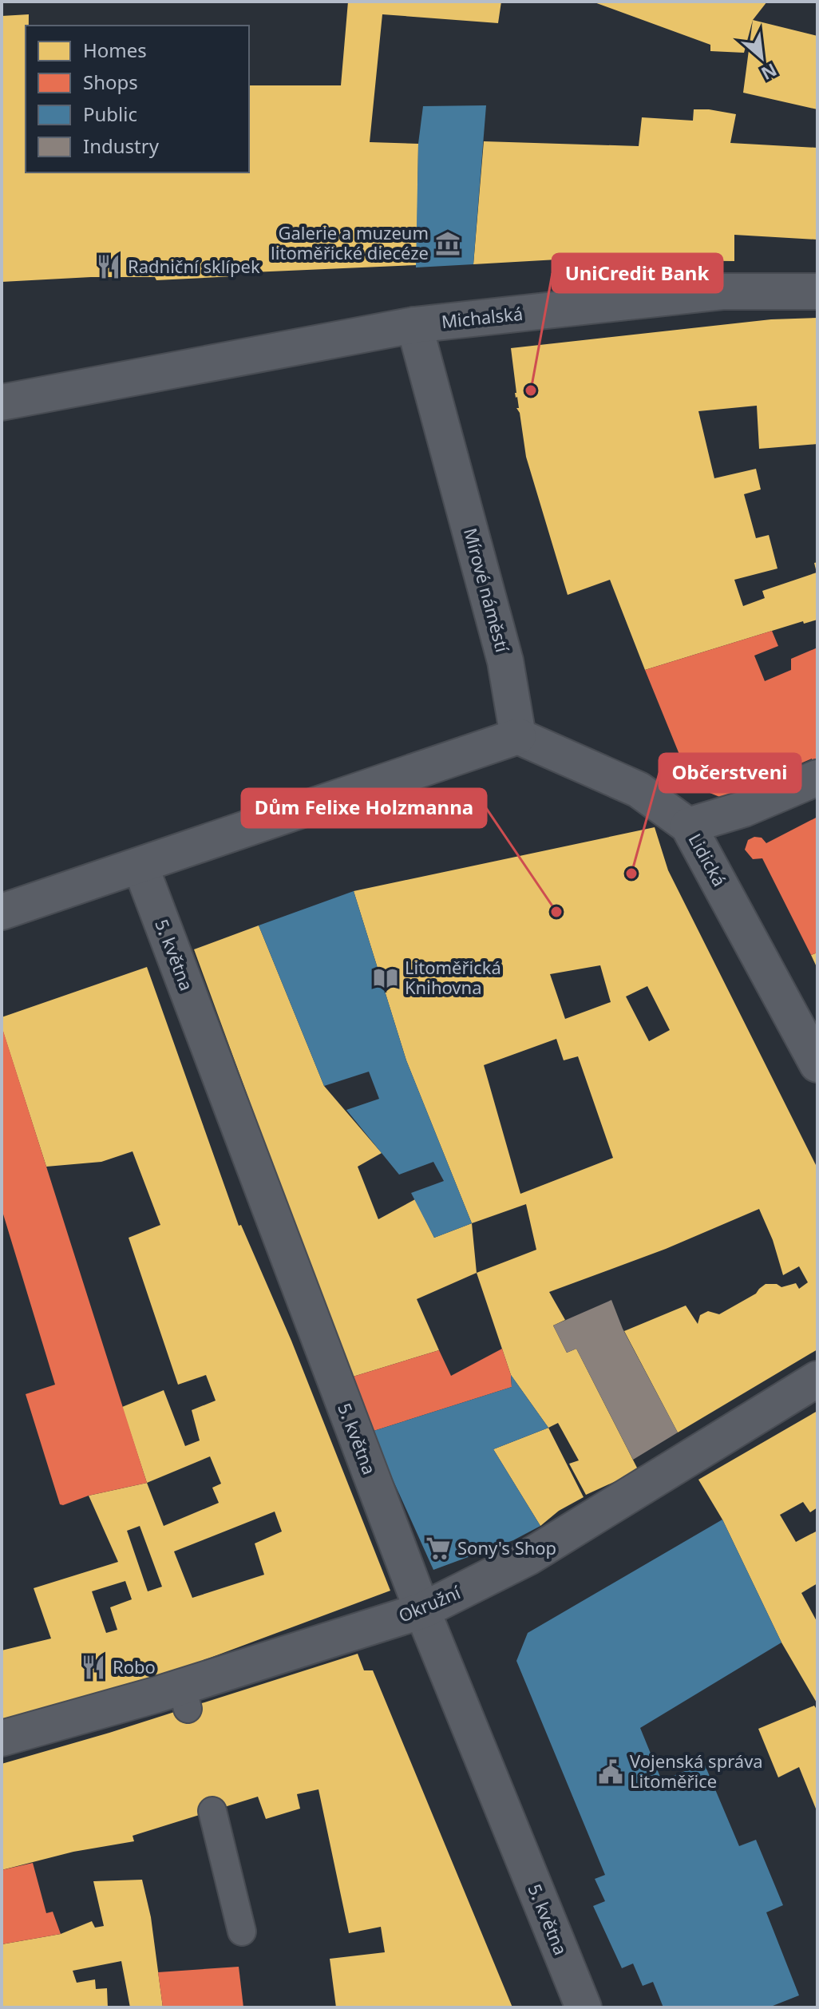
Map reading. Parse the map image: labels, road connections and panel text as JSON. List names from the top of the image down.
{
  "streets": {
    "street": [
      "Michalská",
      "Mírové náměstí",
      "Lidická",
      "5. května",
      "Okružní"
    ]
  },
  "crossings": [
    ["Michalská", "Mírové náměstí"],
    ["Mírové náměstí", "Lidická"],
    ["5. května", "Okružní"]
  ],
  "places": {
    "museum": ["Galerie a muzeum litoměřické diecéze"],
    "restaurant": ["Radniční sklípek", "Robo"],
    "other": ["UniCredit Bank", "Občerstveni", "Dům Felixe Holzmanna"],
    "library": ["Litoměřická Knihovna"],
    "supermarket": ["Sony's Shop"],
    "public building": ["Vojenská správa Litoměřice"]
  },
  "legend": [
    "Homes",
    "Shops",
    "Public",
    "Industry"
  ],
  "north": "bottom right"
}
